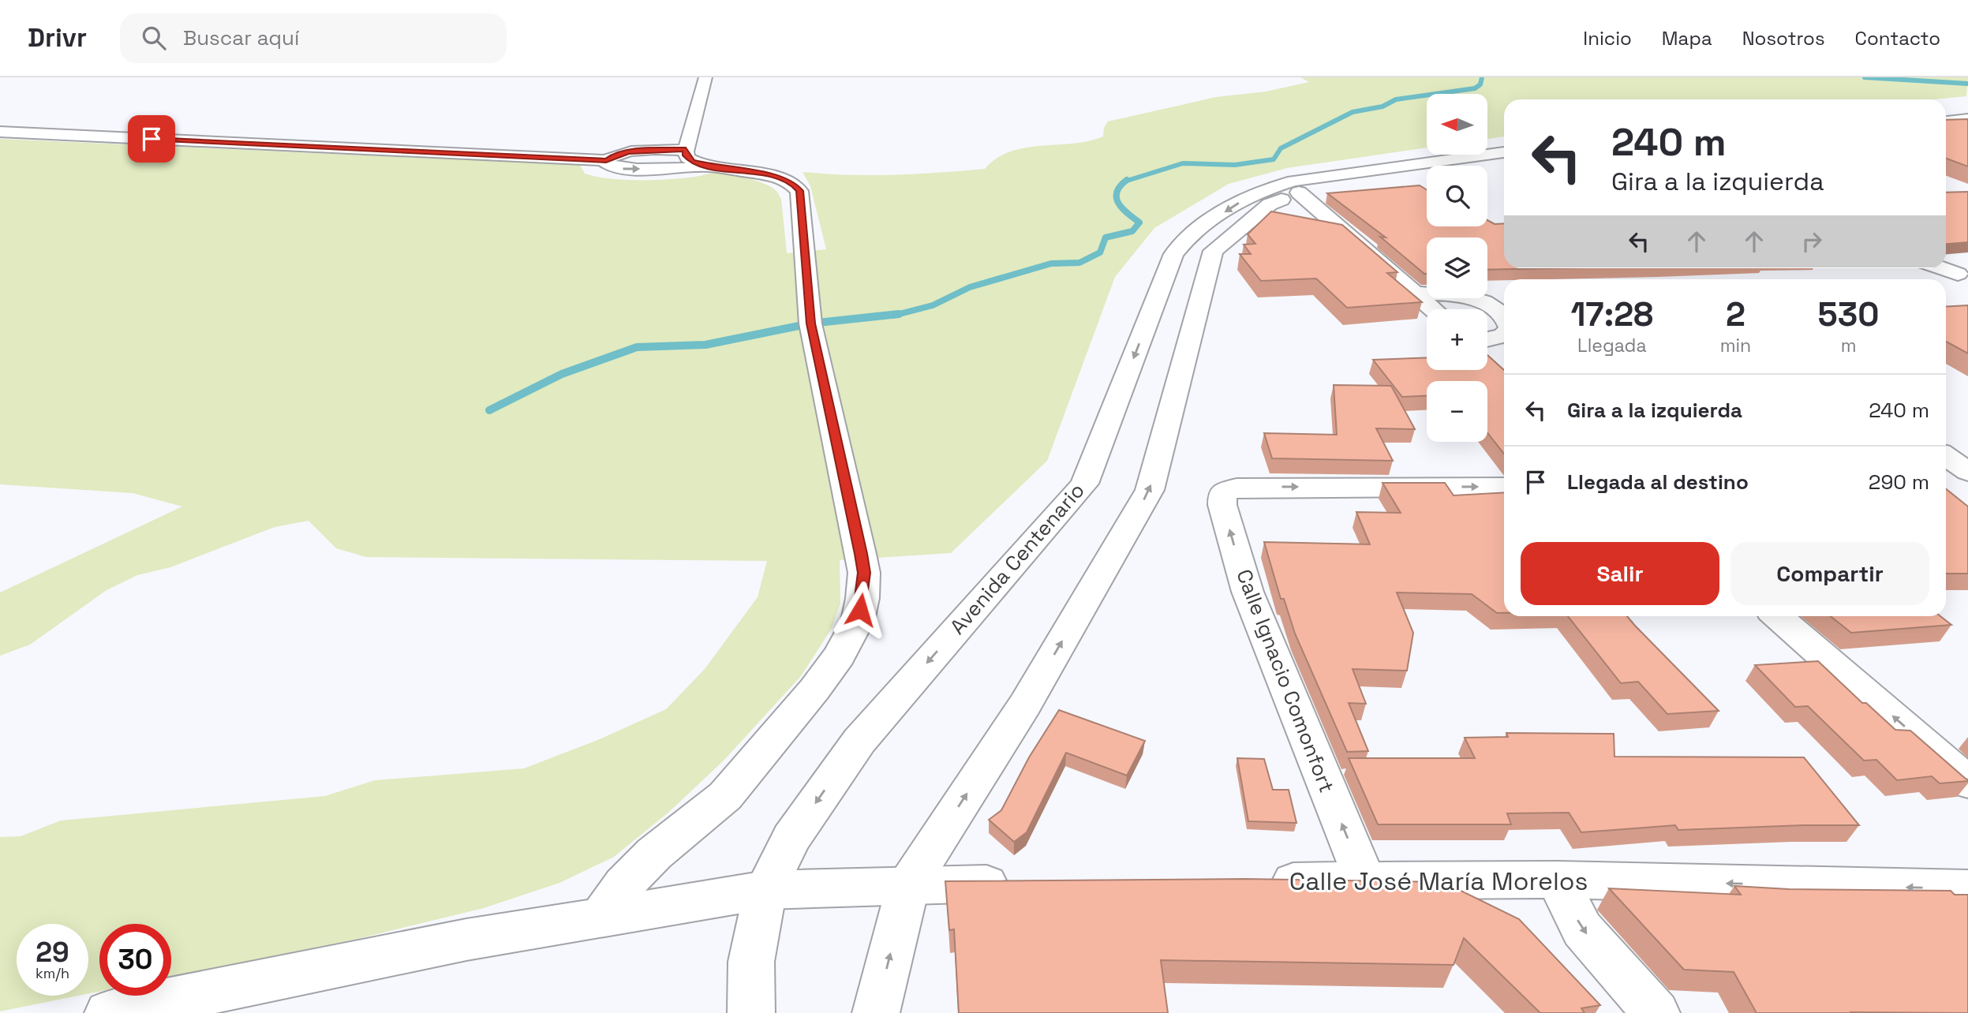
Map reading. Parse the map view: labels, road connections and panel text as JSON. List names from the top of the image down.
{
  "streets": {
    "street": ["Avenida Centenario", "Calle Ignacio Comonfort", "Calle José María Morelos"]
  },
  "crossings": [
    ["Calle Ignacio Comonfort", "Calle José María Morelos"]
  ],
  "one_way": ["Calle José María Morelos"],
  "north": "left",
  "page": {
    "header": "Drivr",
    "search": "Buscar aquí",
    "nav": [
      "Inicio",
      "Mapa",
      "Nosotros",
      "Contacto"
    ],
    "map_buttons": ["+", "−"],
    "turn": ["240 m", "Gira a la izquierda"],
    "eta": [
      "17:28",
      "Llegada",
      "2",
      "min",
      "530",
      "m"
    ],
    "list": [
      {
        "name": "Gira a la izquierda",
        "value": "240 m"
      },
      {
        "name": "Llegada al destino",
        "value": "290 m"
      }
    ],
    "buttons": ["Salir", "Compartir"],
    "speed": "29 km/h",
    "limit": "30"
  }
}
